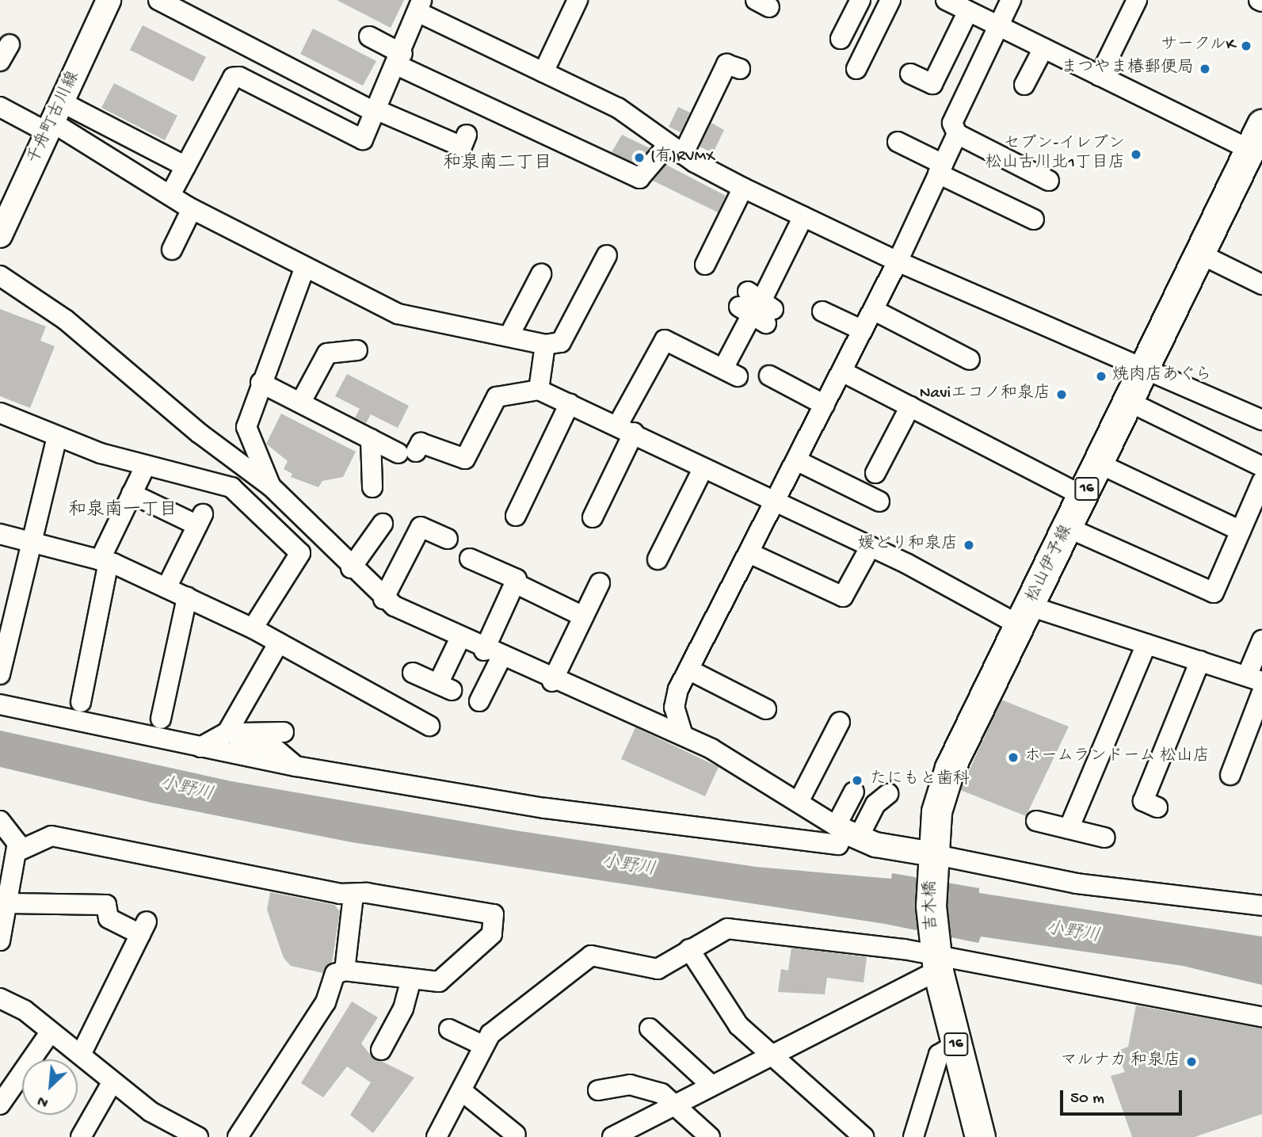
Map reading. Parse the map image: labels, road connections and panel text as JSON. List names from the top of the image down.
{
  "streets": {
    "main road": ["16", "松山伊予線", "吉木橋"],
    "street": ["千舟町古川線"]
  },
  "crossings": [
    ["16", "吉木橋"],
    ["松山伊予線", "吉木橋"]
  ],
  "districts": ["和泉南二丁目", "和泉南一丁目"],
  "water": ["小野川"],
  "places": [
    "サークルK",
    "まつやま椿郵便局",
    "セブン-イレブン 松山古川北1丁目店",
    "(有)RVMX",
    "焼肉店あぐら",
    "Naviエコノ和泉店",
    "媛どり和泉店",
    "ホームランドーム 松山店",
    "たにもと歯科",
    "マルナカ 和泉店"
  ],
  "scale_bar": "50 m",
  "north": "bottom left"
}
